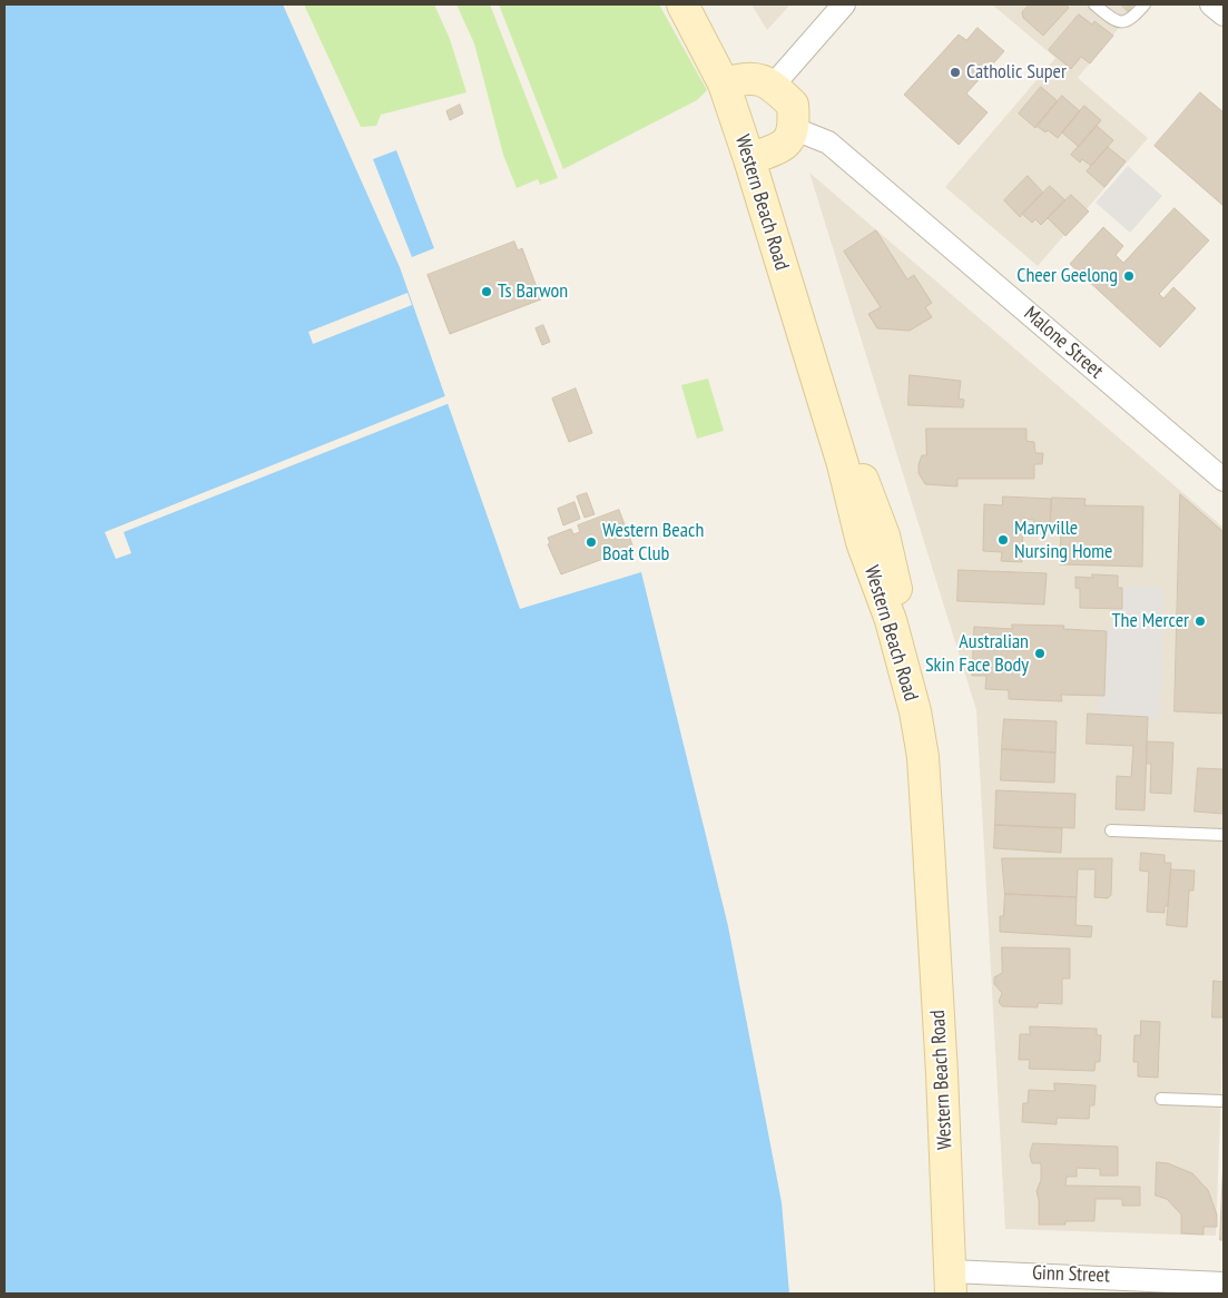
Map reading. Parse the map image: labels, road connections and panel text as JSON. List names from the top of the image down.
{
  "streets": {
    "street": ["Western Beach Road", "Malone Street", "Ginn Street"]
  },
  "crossings": [
    ["Western Beach Road", "Ginn Street"]
  ],
  "places": [
    "Catholic Super",
    "Cheer Geelong",
    "Ts Barwon",
    "Maryville Nursing Home",
    "Western Beach Boat Club",
    "The Mercer",
    "Australian Skin Face Body"
  ]
}
